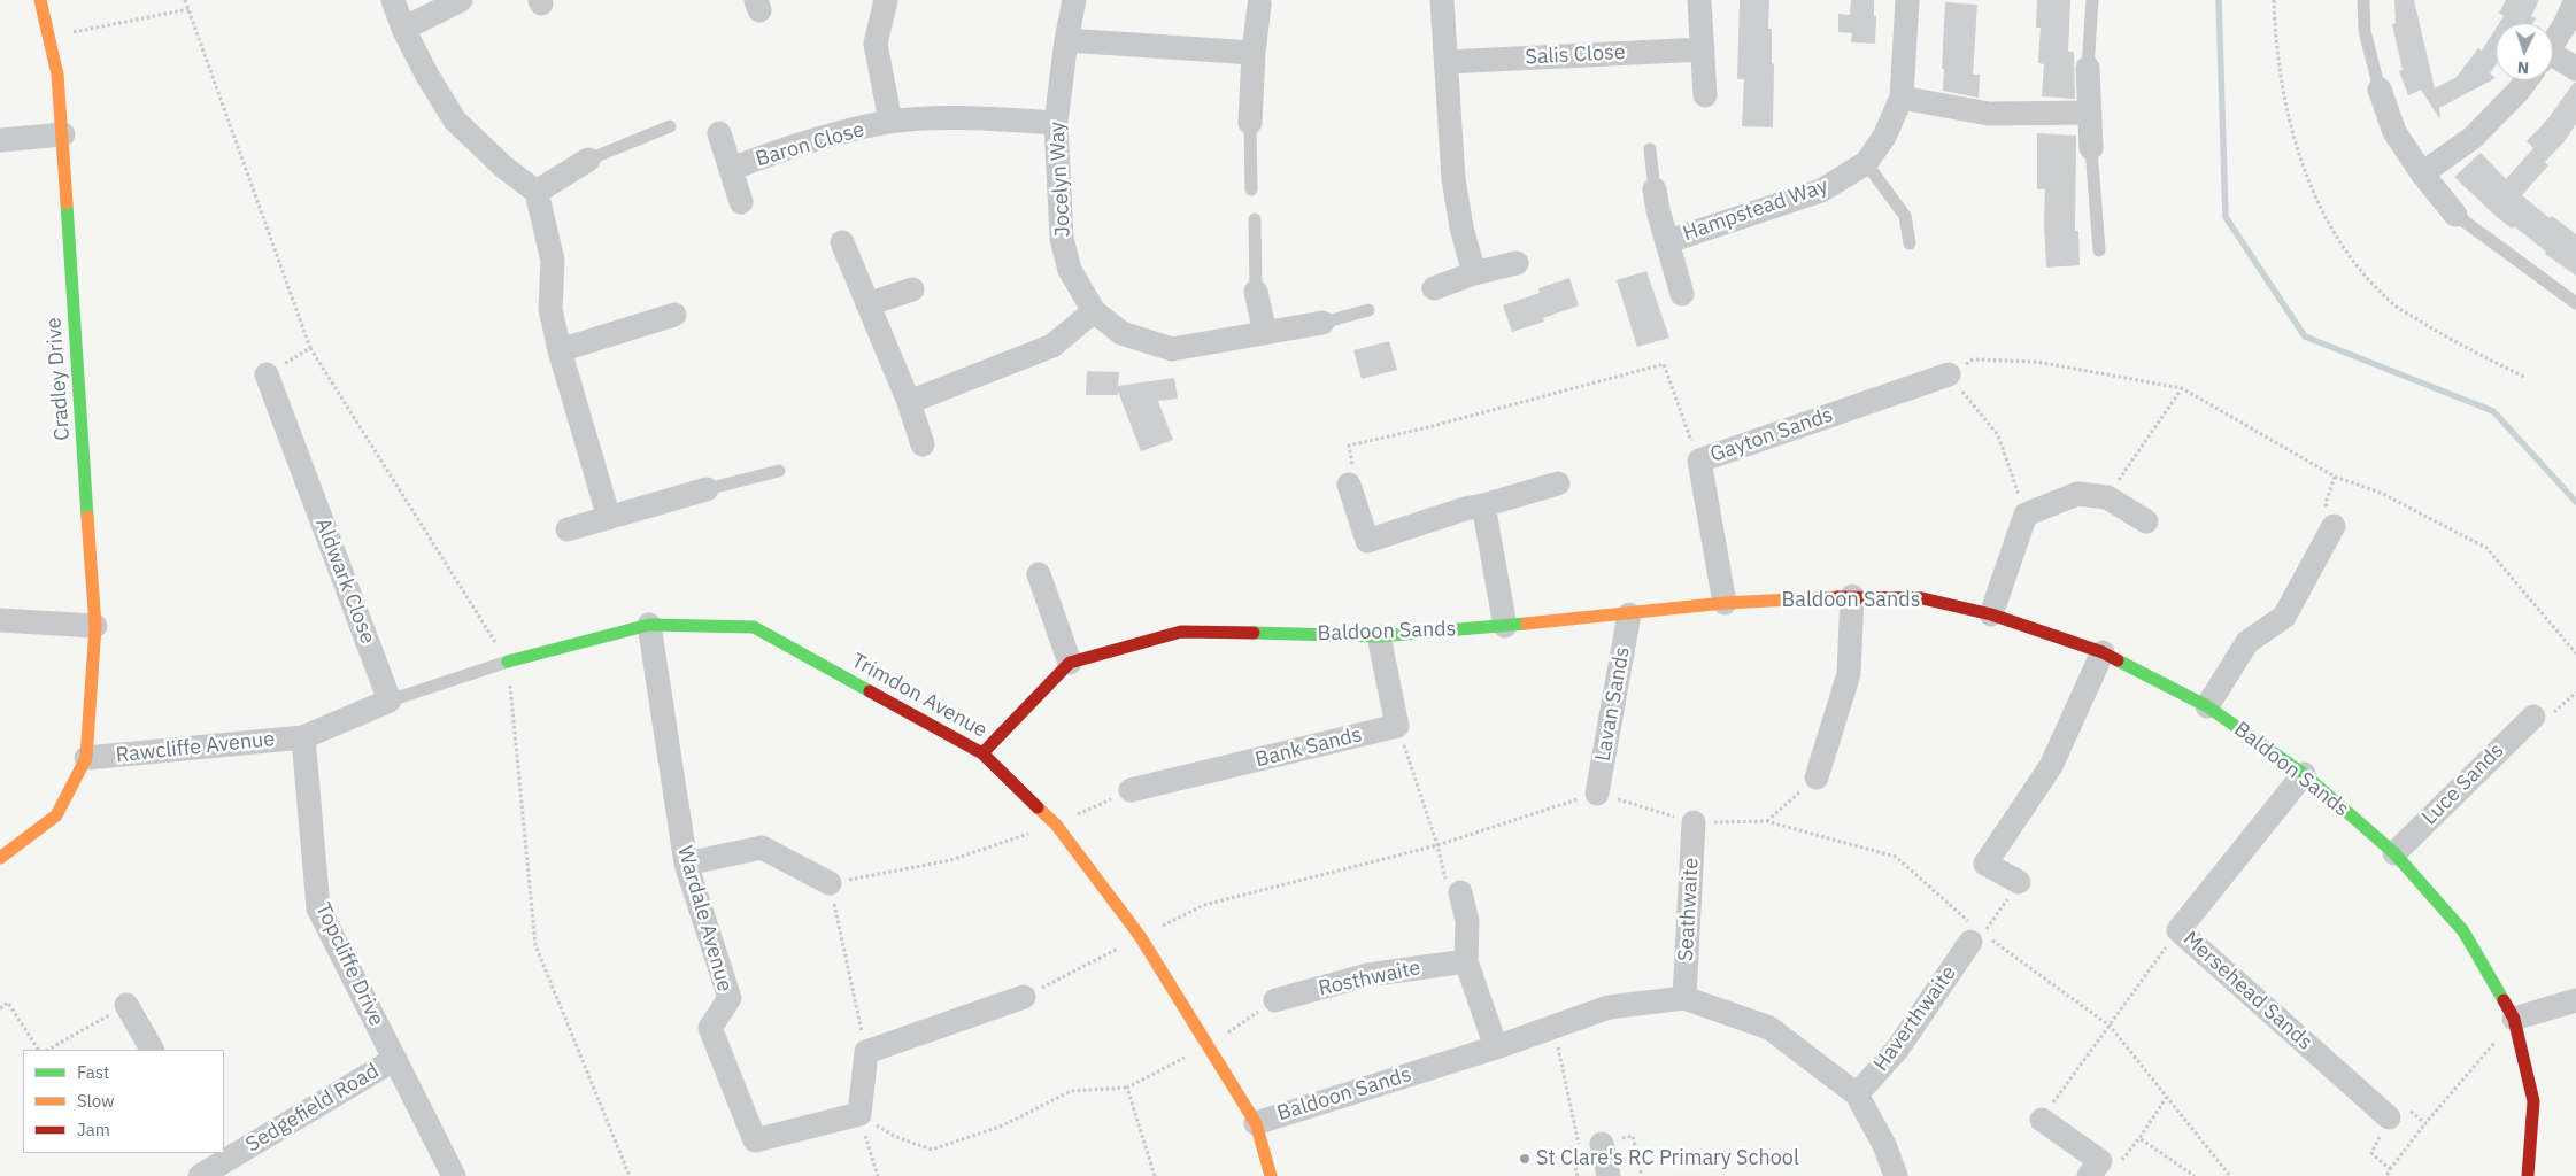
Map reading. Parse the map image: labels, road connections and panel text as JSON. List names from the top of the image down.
{
  "streets": {
    "street": [
      "Salis Close",
      "Baron Close",
      "Jocelyn Way",
      "Hampstead Way",
      "Cradley Drive",
      "Gayton Sands",
      "Aldwark Close",
      "Baldoon Sands",
      "Trimdon Avenue",
      "Lavan Sands",
      "Rawcliffe Avenue",
      "Bank Sands",
      "Luce Sands",
      "Seathwaite",
      "Wardale Avenue",
      "Topcliffe Drive",
      "Rosthwaite",
      "Mersehead Sands",
      "Haverthwaite",
      "Sedgefield Road"
    ]
  },
  "crossings": [
    ["Baron Close", "Jocelyn Way"],
    ["Cradley Drive", "Rawcliffe Avenue"],
    ["Gayton Sands", "Baldoon Sands"],
    ["Baldoon Sands", "Trimdon Avenue"],
    ["Baldoon Sands", "Lavan Sands"],
    ["Baldoon Sands", "Luce Sands"],
    ["Baldoon Sands", "Seathwaite"],
    ["Baldoon Sands", "Mersehead Sands"],
    ["Baldoon Sands", "Haverthwaite"],
    ["Trimdon Avenue", "Wardale Avenue"],
    ["Rawcliffe Avenue", "Topcliffe Drive"],
    ["Topcliffe Drive", "Sedgefield Road"]
  ],
  "places": ["St Clare's RC Primary School"],
  "legend": ["Fast", "Slow", "Jam"],
  "north": "bottom"
}
